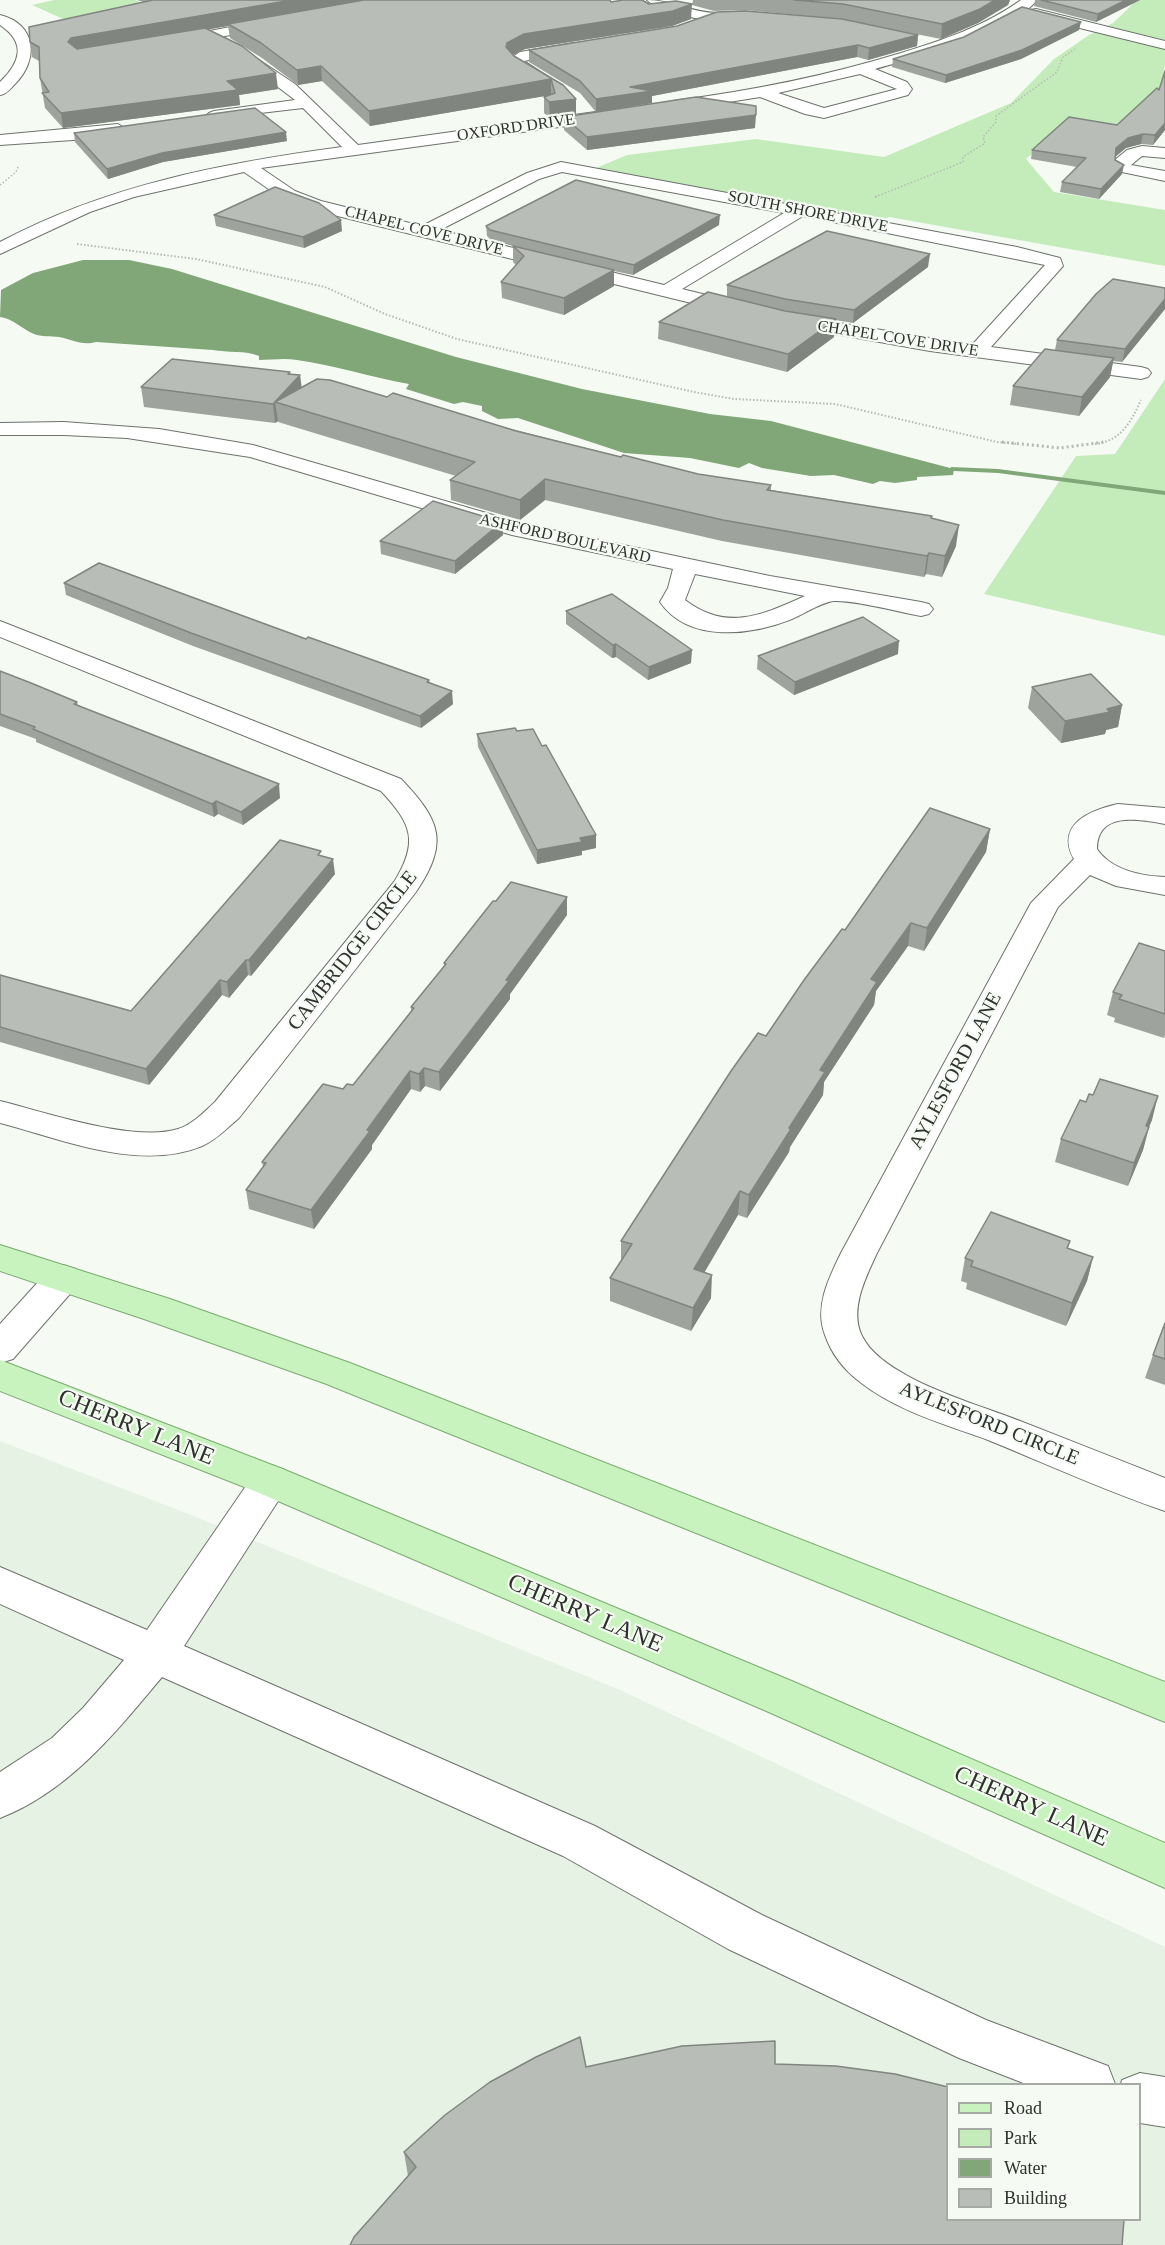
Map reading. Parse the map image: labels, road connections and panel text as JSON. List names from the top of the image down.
{
  "streets": {
    "main road": ["CHERRY LANE"],
    "street": [
      "OXFORD DRIVE",
      "SOUTH SHORE DRIVE",
      "CHAPEL COVE DRIVE",
      "ASHFORD BOULEVARD",
      "CAMBRIDGE CIRCLE",
      "AYLESFORD LANE",
      "AYLESFORD CIRCLE"
    ]
  },
  "crossings": [
    ["OXFORD DRIVE", "CHAPEL COVE DRIVE"],
    ["SOUTH SHORE DRIVE", "CHAPEL COVE DRIVE"],
    ["AYLESFORD LANE", "AYLESFORD CIRCLE"]
  ],
  "legend": [
    "Road",
    "Park",
    "Water",
    "Building"
  ]
}
